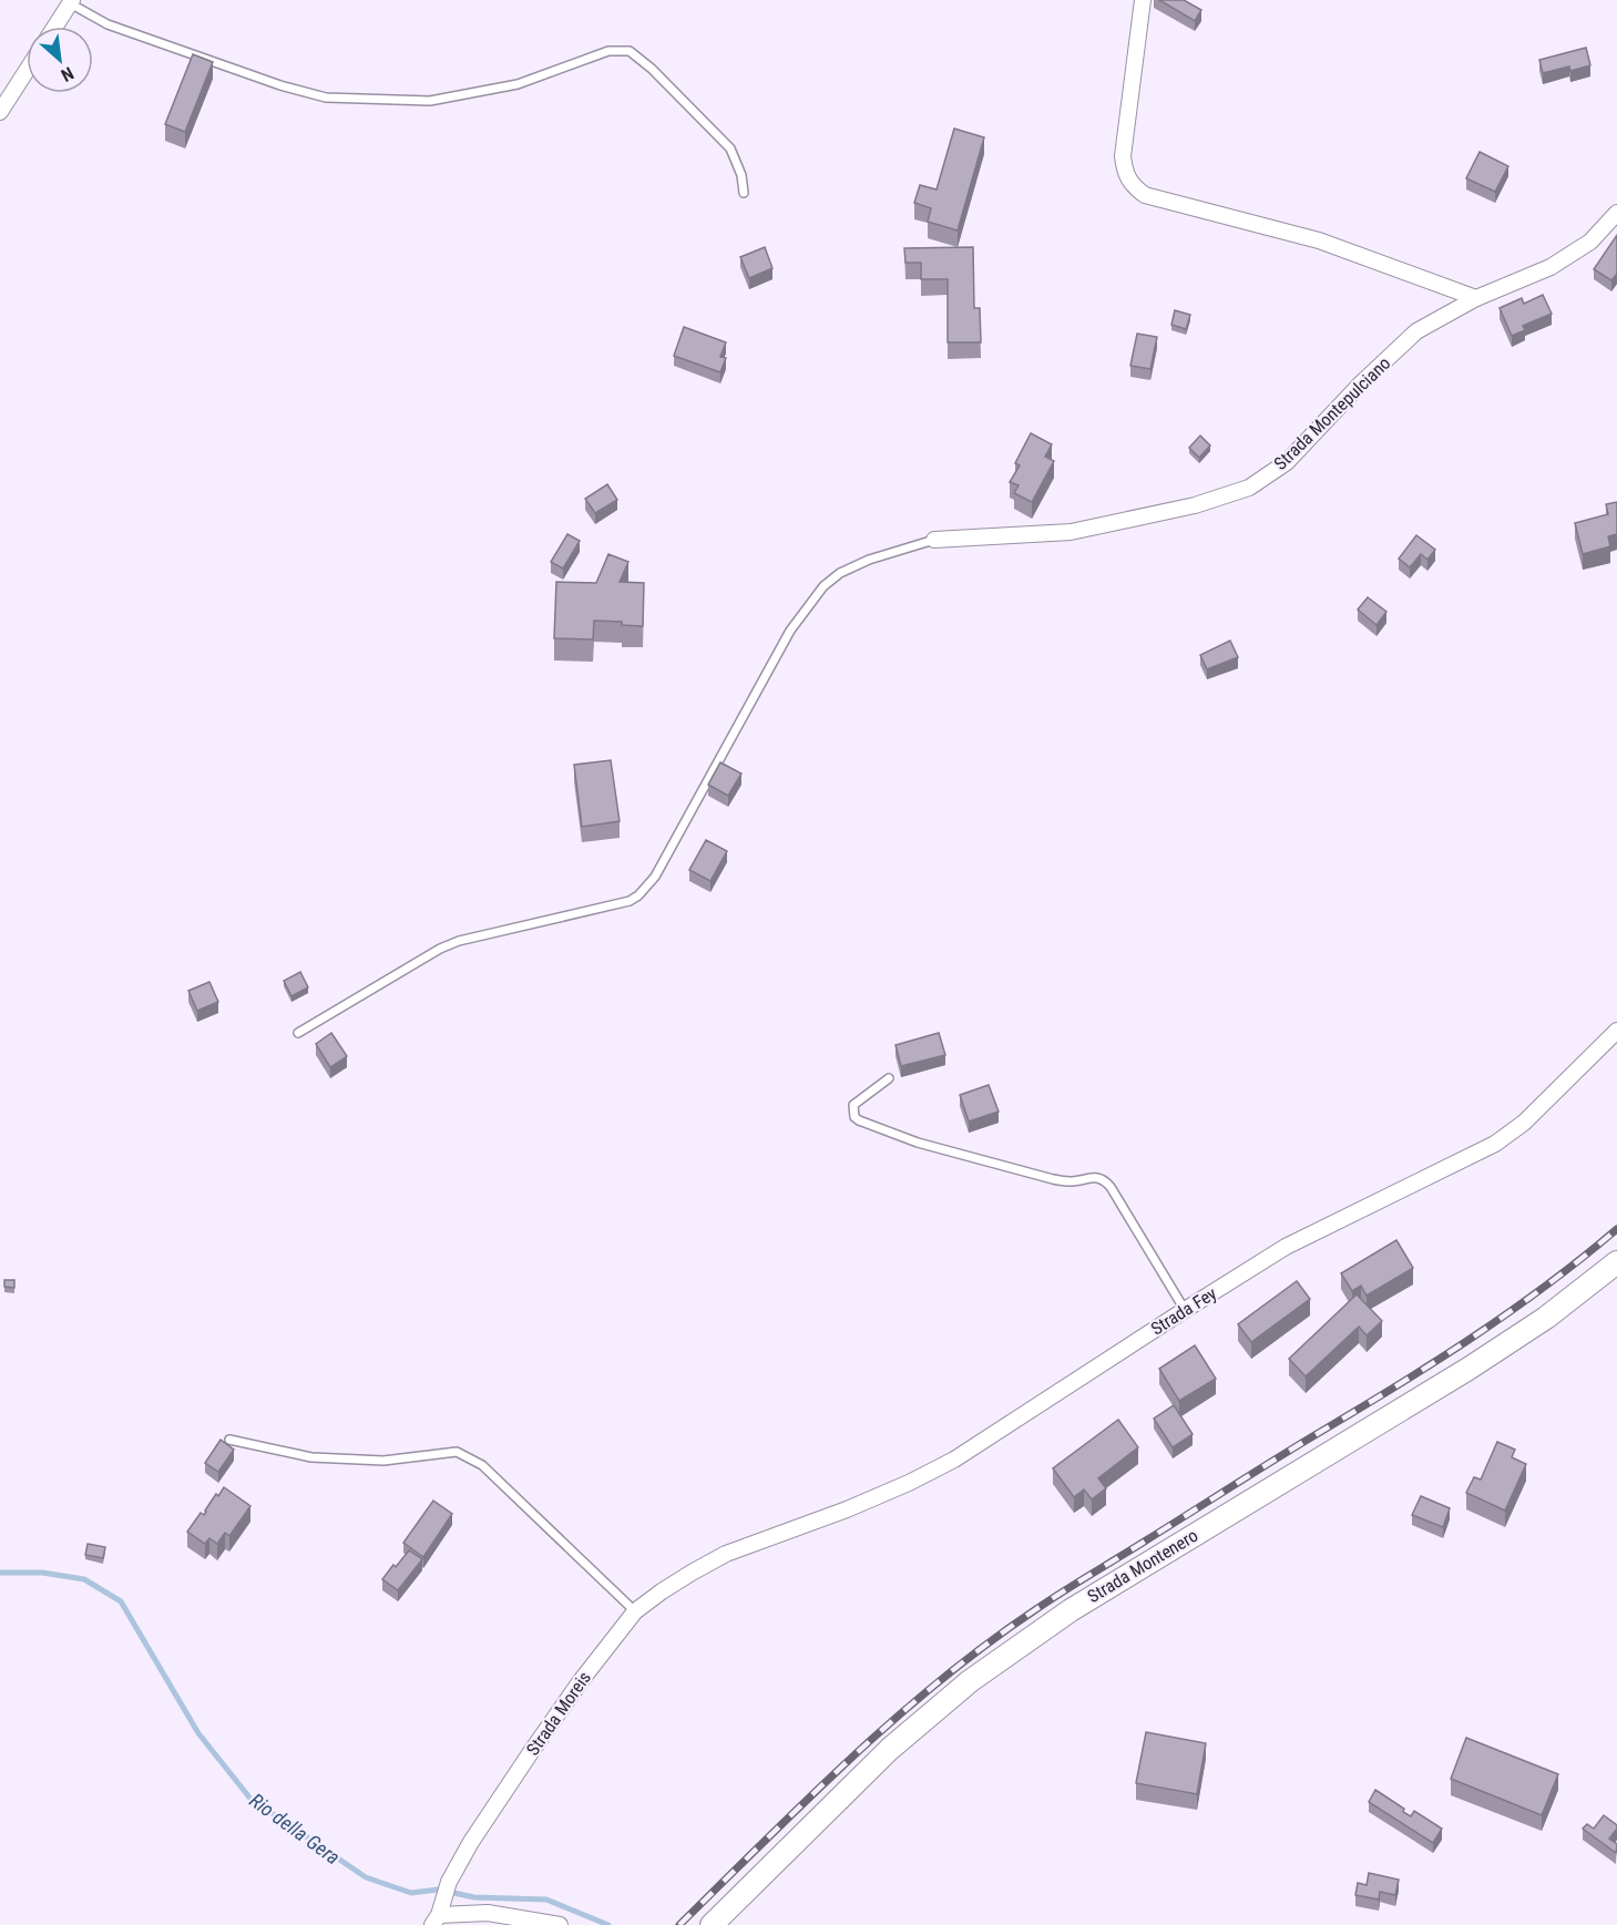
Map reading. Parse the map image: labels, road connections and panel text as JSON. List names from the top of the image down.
{
  "streets": {
    "main road": ["Strada Montenero"],
    "street": ["Strada Montepulciano", "Strada Fey", "Strada Moreis"]
  },
  "crossings": [
    ["Strada Fey", "Strada Moreis"]
  ],
  "water": ["Rio della Gera"],
  "north": "bottom right"
}
